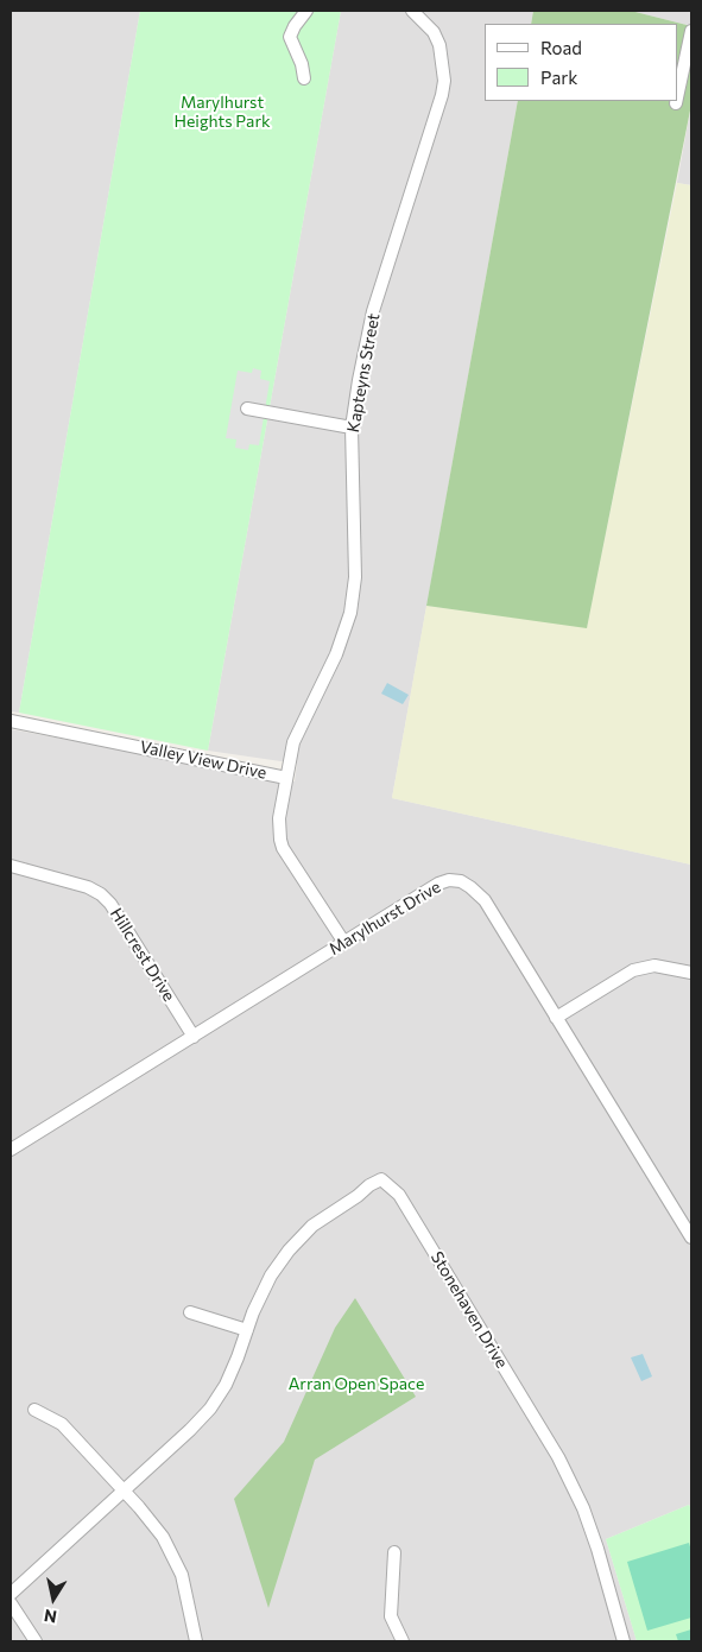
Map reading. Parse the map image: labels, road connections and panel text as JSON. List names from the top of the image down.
{
  "streets": {
    "street": [
      "Kapteyns Street",
      "Valley View Drive",
      "Marylhurst Drive",
      "Hillcrest Drive",
      "Stonehaven Drive"
    ]
  },
  "crossings": [
    ["Kapteyns Street", "Valley View Drive"],
    ["Valley View Drive", "Marylhurst Drive"],
    ["Marylhurst Drive", "Hillcrest Drive"]
  ],
  "parks": ["Marylhurst Heights Park", "Arran Open Space"],
  "legend": ["Road", "Park"],
  "north": "bottom"
}
